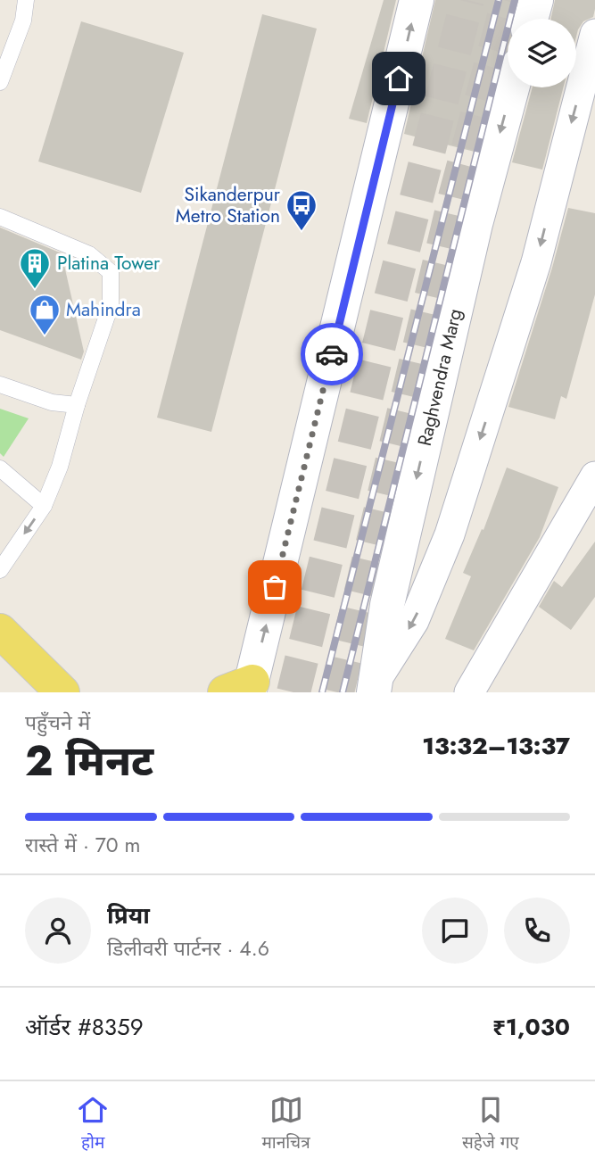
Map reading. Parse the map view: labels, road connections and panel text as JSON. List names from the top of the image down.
{
  "streets": {
    "street": ["Raghvendra Marg"]
  },
  "places": {
    "bus stop": ["Sikanderpur Metro Station"],
    "building": ["Platina Tower"],
    "shop": ["Mahindra"]
  },
  "page": {
    "heading": ["2 मिनट", "पहुँचने में", "13:32–13:37"],
    "panel": [
      "प्रिया",
      "डिलीवरी पार्टनर · 4.6",
      "ऑर्डर #8359",
      "₹1,030"
    ],
    "bar": "रास्ते में · 70 m",
    "tabs": ["होम", "मानचित्र", "सहेजे गए"]
  }
}
